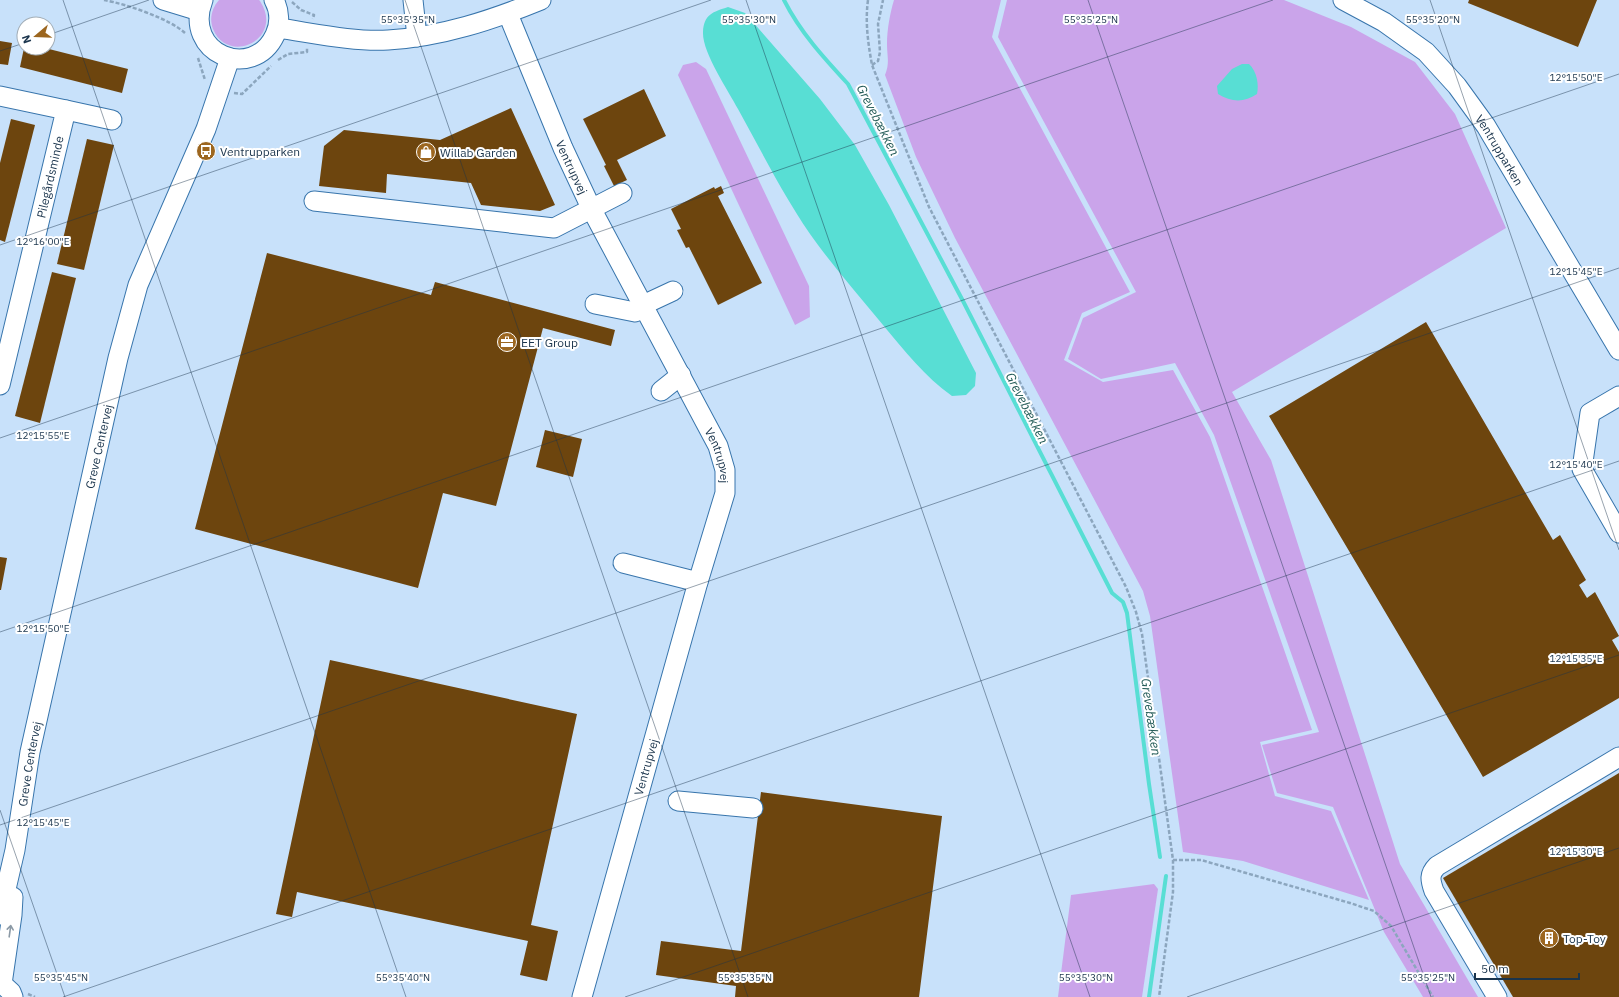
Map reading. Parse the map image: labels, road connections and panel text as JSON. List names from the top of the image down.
{
  "streets": {
    "street": [
      "Ventrupparken",
      "Ventrupvej",
      "Pilegårdsminde",
      "Greve Centervej"
    ]
  },
  "water": ["Grevebækken"],
  "places": {
    "bus stop": ["Ventrupparken"],
    "shop": ["Willab Garden"],
    "office": ["EET Group"],
    "building": ["Top-Toy"]
  },
  "scale_bar": "50 m",
  "north": "left",
  "coordinates": [
    "55°35'25\"N",
    "55°35'20\"N",
    "55°35'35\"N",
    "55°35'30\"N",
    "12°15'50\"E",
    "12°16'00\"E",
    "12°15'45\"E",
    "12°15'55\"E",
    "12°15'40\"E",
    "12°15'35\"E",
    "12°15'30\"E",
    "55°35'45\"N",
    "55°35'40\"N"
  ]
}
